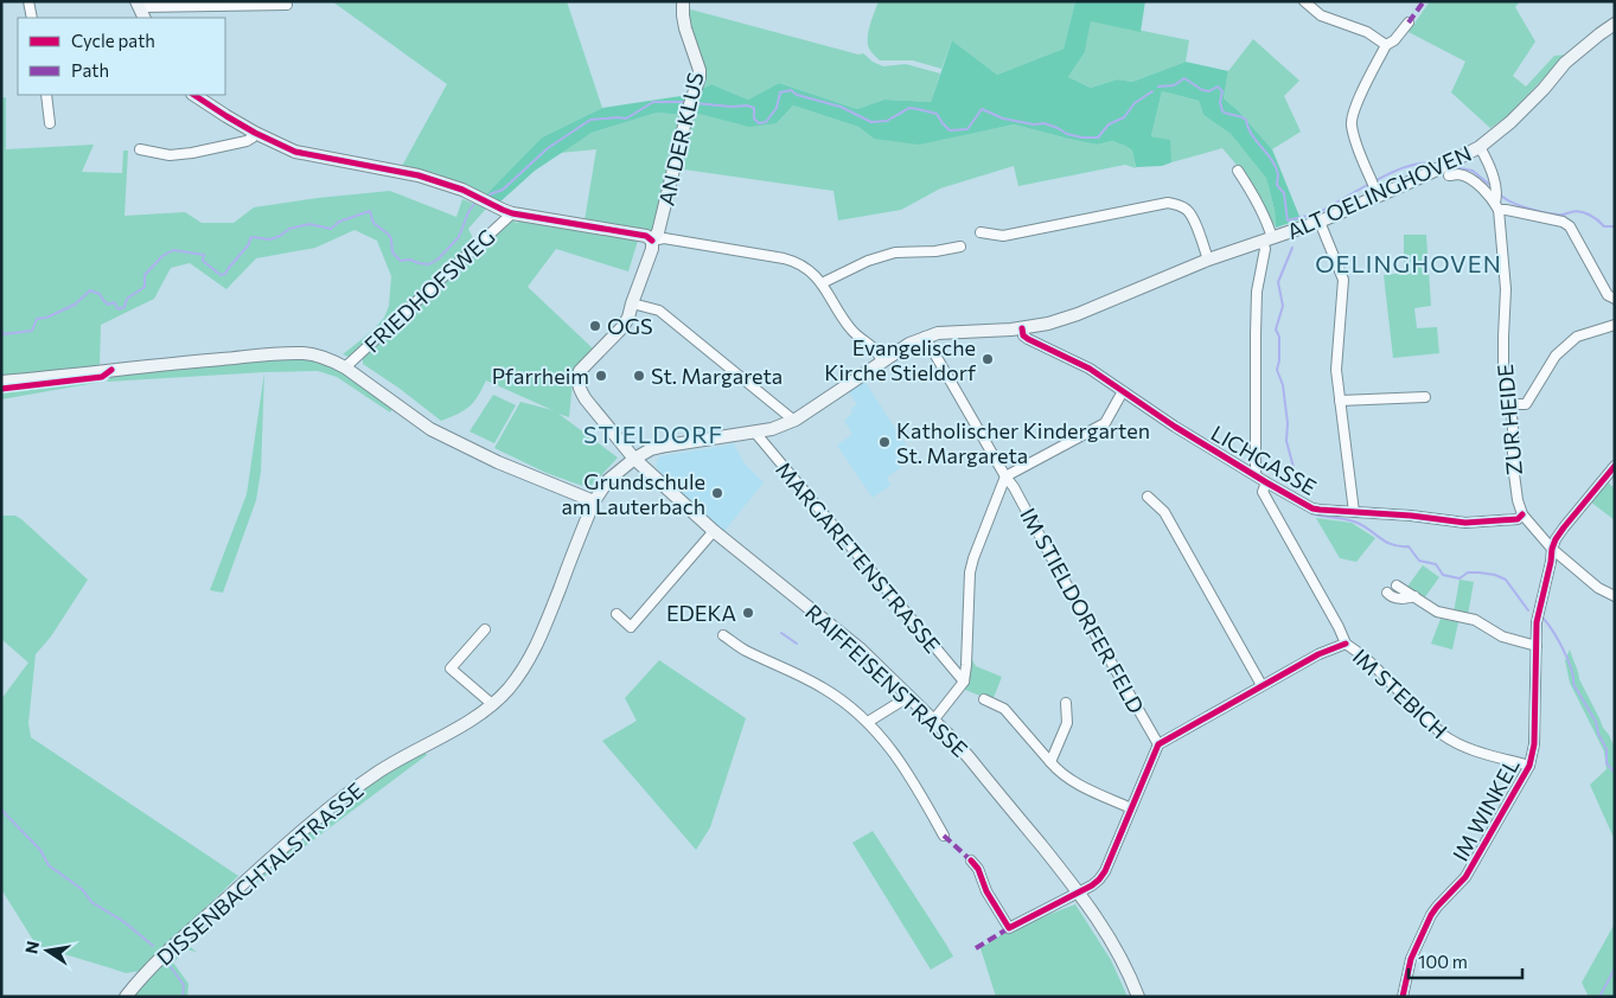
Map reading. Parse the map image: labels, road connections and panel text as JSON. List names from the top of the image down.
{
  "streets": {
    "main road": [
      "AN DER KLUS",
      "ALT OELINGHOVEN",
      "RAIFFEISENSTRASSE",
      "DISSENBACHTALSTRASSE"
    ],
    "street": [
      "FRIEDHOFSWEG",
      "ZUR HEIDE",
      "LICHGASSE",
      "MARGARETENSTRASSE",
      "IM STIELDORFER FELD",
      "IM STEBICH",
      "IM WINKEL"
    ]
  },
  "crossings": [
    ["AN DER KLUS", "RAIFFEISENSTRASSE"],
    ["ALT OELINGHOVEN", "ZUR HEIDE"],
    ["ALT OELINGHOVEN", "LICHGASSE"],
    ["ALT OELINGHOVEN", "IM STIELDORFER FELD"],
    ["ALT OELINGHOVEN", "DISSENBACHTALSTRASSE"],
    ["ZUR HEIDE", "LICHGASSE"],
    ["ZUR HEIDE", "IM WINKEL"],
    ["LICHGASSE", "IM STEBICH"],
    ["MARGARETENSTRASSE", "DISSENBACHTALSTRASSE"],
    ["IM STIELDORFER FELD", "DISSENBACHTALSTRASSE"],
    ["RAIFFEISENSTRASSE", "DISSENBACHTALSTRASSE"],
    ["IM STEBICH", "IM WINKEL"]
  ],
  "districts": ["OELINGHOVEN", "STIELDORF"],
  "places": [
    "OGS",
    "Evangelische Kirche Stieldorf",
    "Pfarrheim",
    "St. Margareta",
    "Katholischer Kindergarten St. Margareta",
    "Grundschule am Lauterbach",
    "EDEKA"
  ],
  "legend": ["Cycle path", "Path"],
  "scale_bar": "100 m",
  "north": "left"
}
